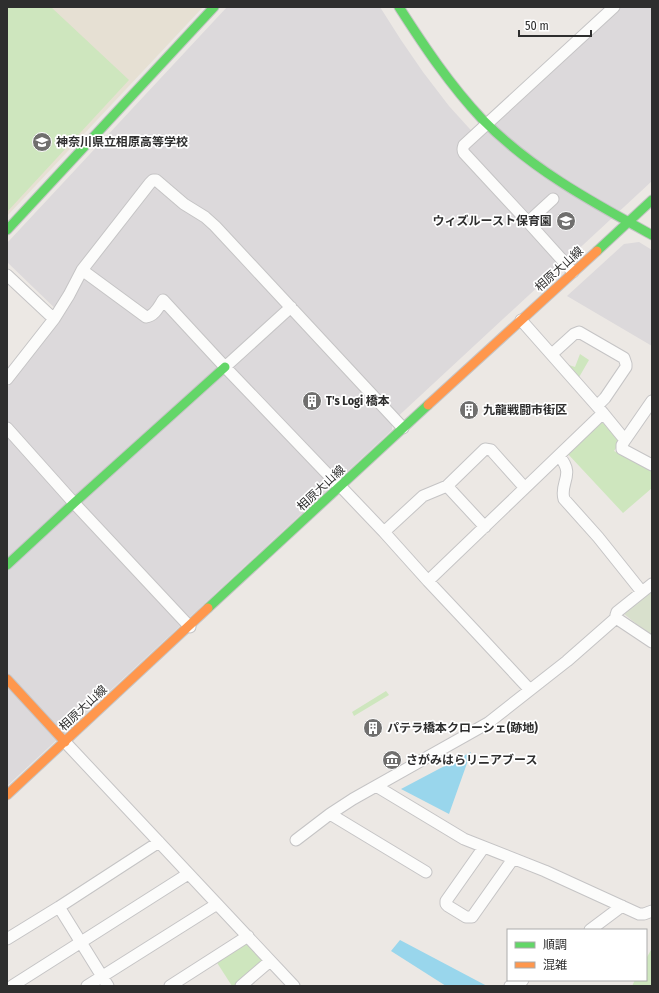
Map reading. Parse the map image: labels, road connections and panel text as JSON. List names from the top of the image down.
{
  "streets": {
    "street": ["相原大山線"]
  },
  "places": {
    "school or university": ["神奈川県立相原高等学校", "ウィズルースト保育園"],
    "building": ["T's Logi 橋本", "九龍戦闘市街区", "パテラ橋本クローシェ(跡地)"],
    "museum": ["さがみはらリニアブース"]
  },
  "legend": ["順調", "混雑"],
  "scale_bar": "50 m"
}
